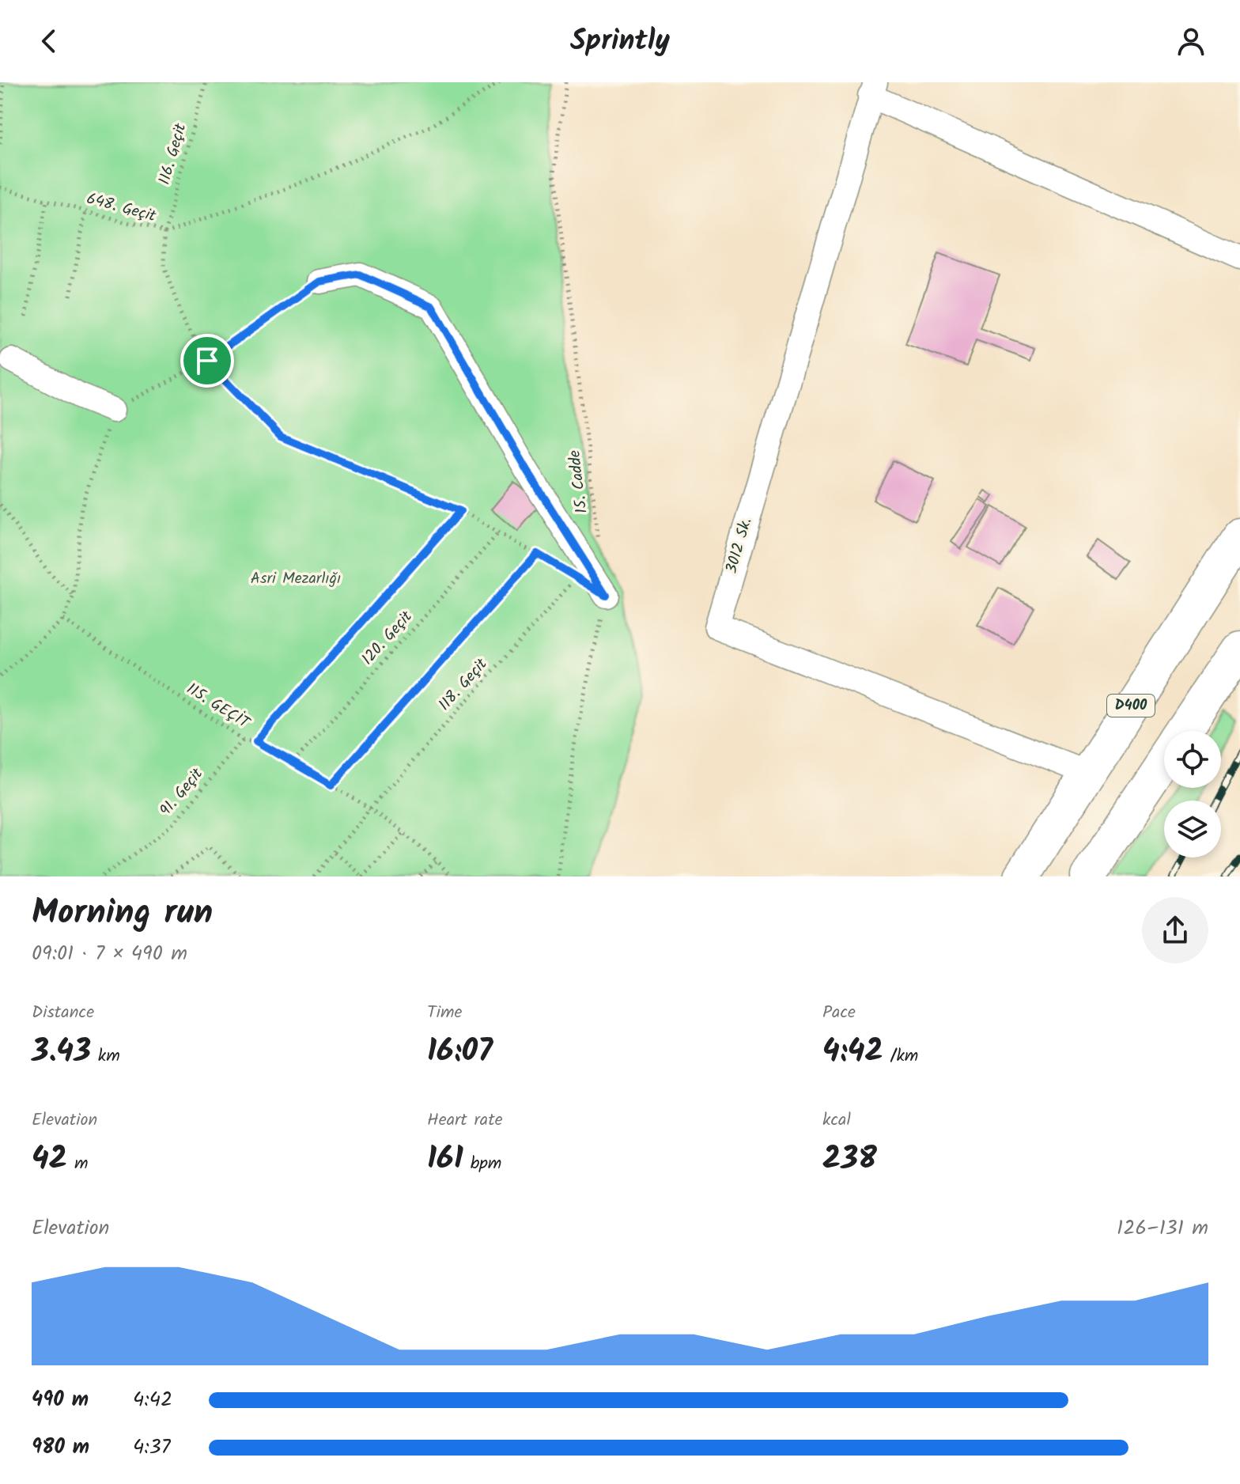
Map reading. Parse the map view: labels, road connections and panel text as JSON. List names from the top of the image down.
{
  "streets": {
    "highway": ["D400"],
    "street": ["3012 Sk."],
    "path": [
      "116. Geçit",
      "648. Geçit",
      "15. Cadde",
      "120. Geçit",
      "118. Geçit",
      "115. GEÇİT",
      "91. Geçit"
    ]
  },
  "crossings": [
    ["116. Geçit", "648. Geçit"],
    ["648. Geçit", "120. Geçit"],
    ["3012 Sk.", "D400"],
    ["120. Geçit", "115. GEÇİT"],
    ["118. Geçit", "115. GEÇİT"],
    ["115. GEÇİT", "91. Geçit"]
  ],
  "parks": ["Asri Mezarlığı"],
  "page": {
    "header": "Sprintly",
    "heading": ["Morning run", "09:01 · 7 × 490 m"],
    "stats": [
      ["Distance", "3.43 km"],
      ["Time", "16:07"],
      ["Pace", "4:42 /km"],
      ["Elevation", "42 m"],
      ["Heart rate", "161 bpm"],
      ["kcal", "238"]
    ],
    "chart": ["Elevation", "126–131 m"],
    "list": [
      {
        "name": "490 m",
        "note": "4:42"
      },
      {
        "name": "980 m",
        "note": "4:37"
      }
    ]
  }
}
